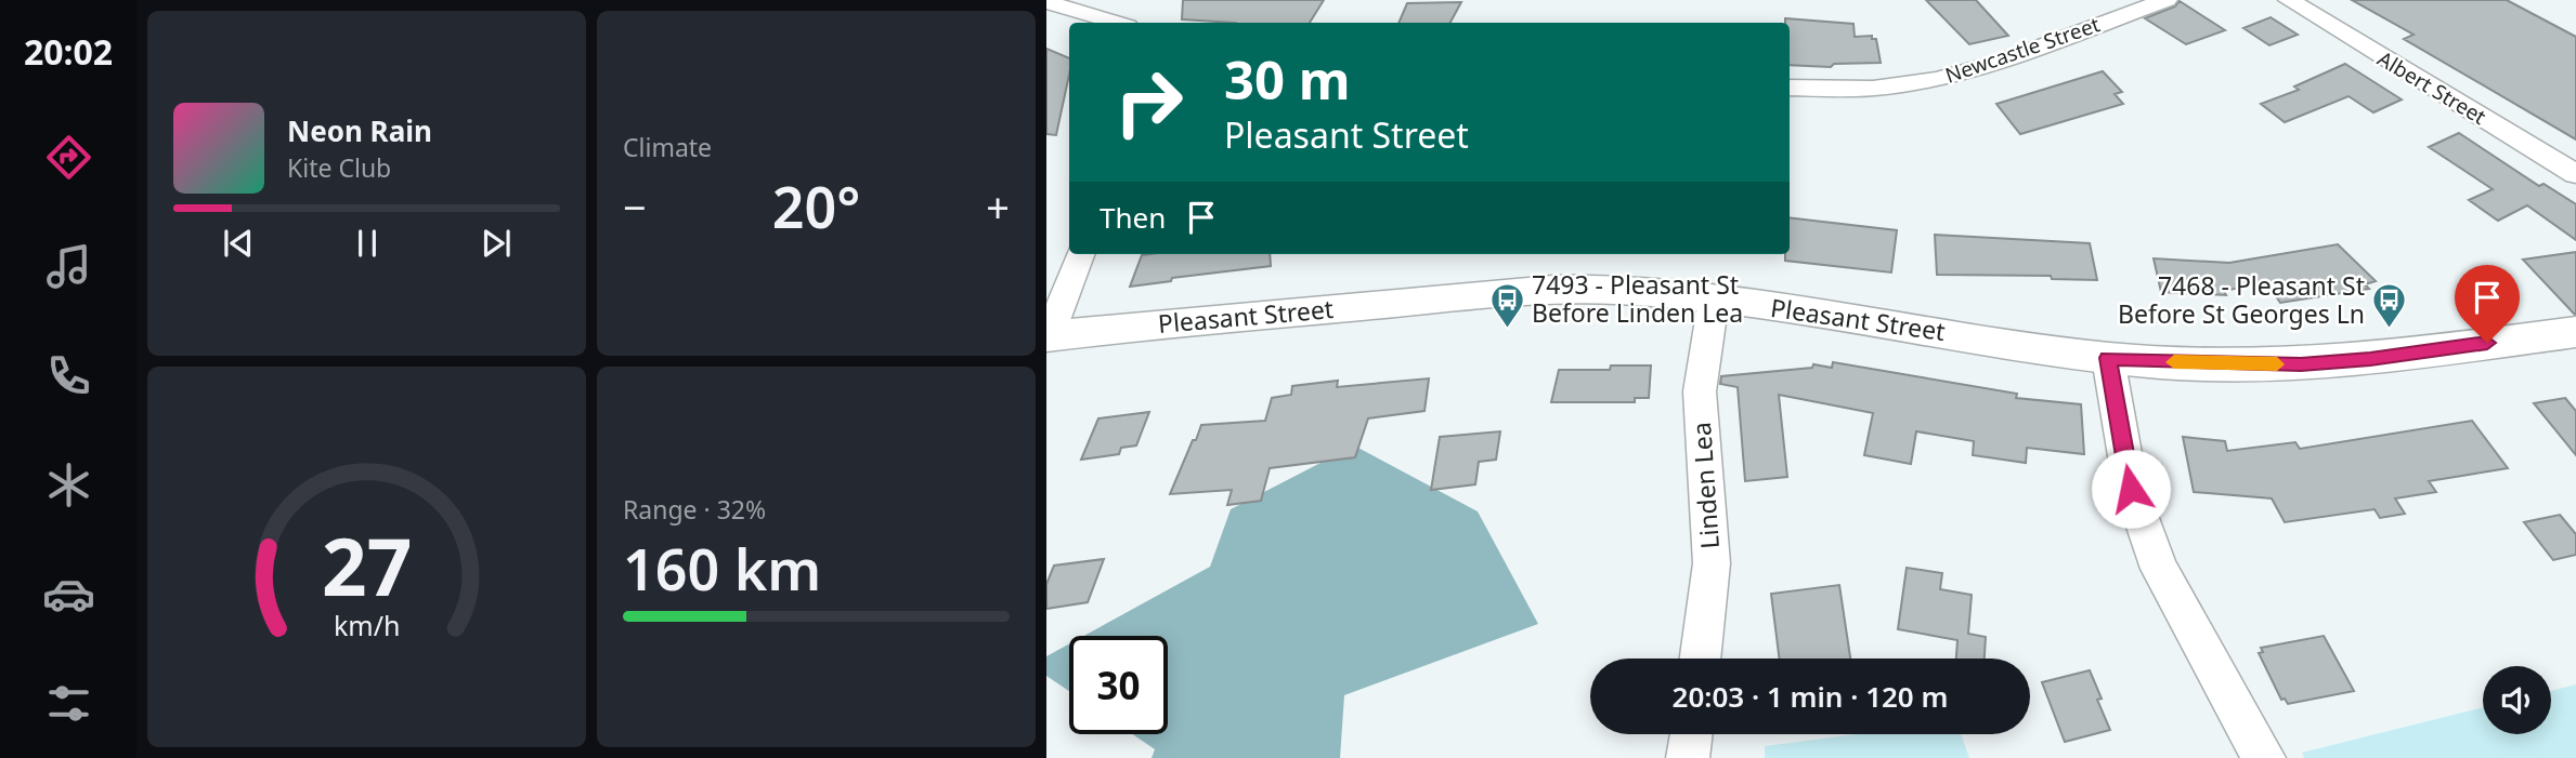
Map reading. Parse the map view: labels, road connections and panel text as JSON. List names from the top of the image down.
{
  "streets": {
    "main road": ["Pleasant Street"],
    "street": ["Newcastle Street", "Albert Street", "Linden Lea"]
  },
  "crossings": [
    ["Pleasant Street", "Linden Lea"]
  ],
  "places": {
    "bus stop": ["7493 - Pleasant St Before Linden Lea", "7468 - Pleasant St Before St Georges Ln"]
  },
  "page": {
    "tabs": "20:02",
    "tile": [
      "Climate",
      ["Range · 32%", "160 km"]
    ],
    "turn": ["30 m", "Pleasant Street"],
    "song": ["Neon Rain", "Kite Club"],
    "heat": ["−", "20°", "+"],
    "then": "Then",
    "limit": "30",
    "trip": "20:03 · 1 min · 120 m",
    "gauge": ["27", "km/h"]
  }
}
